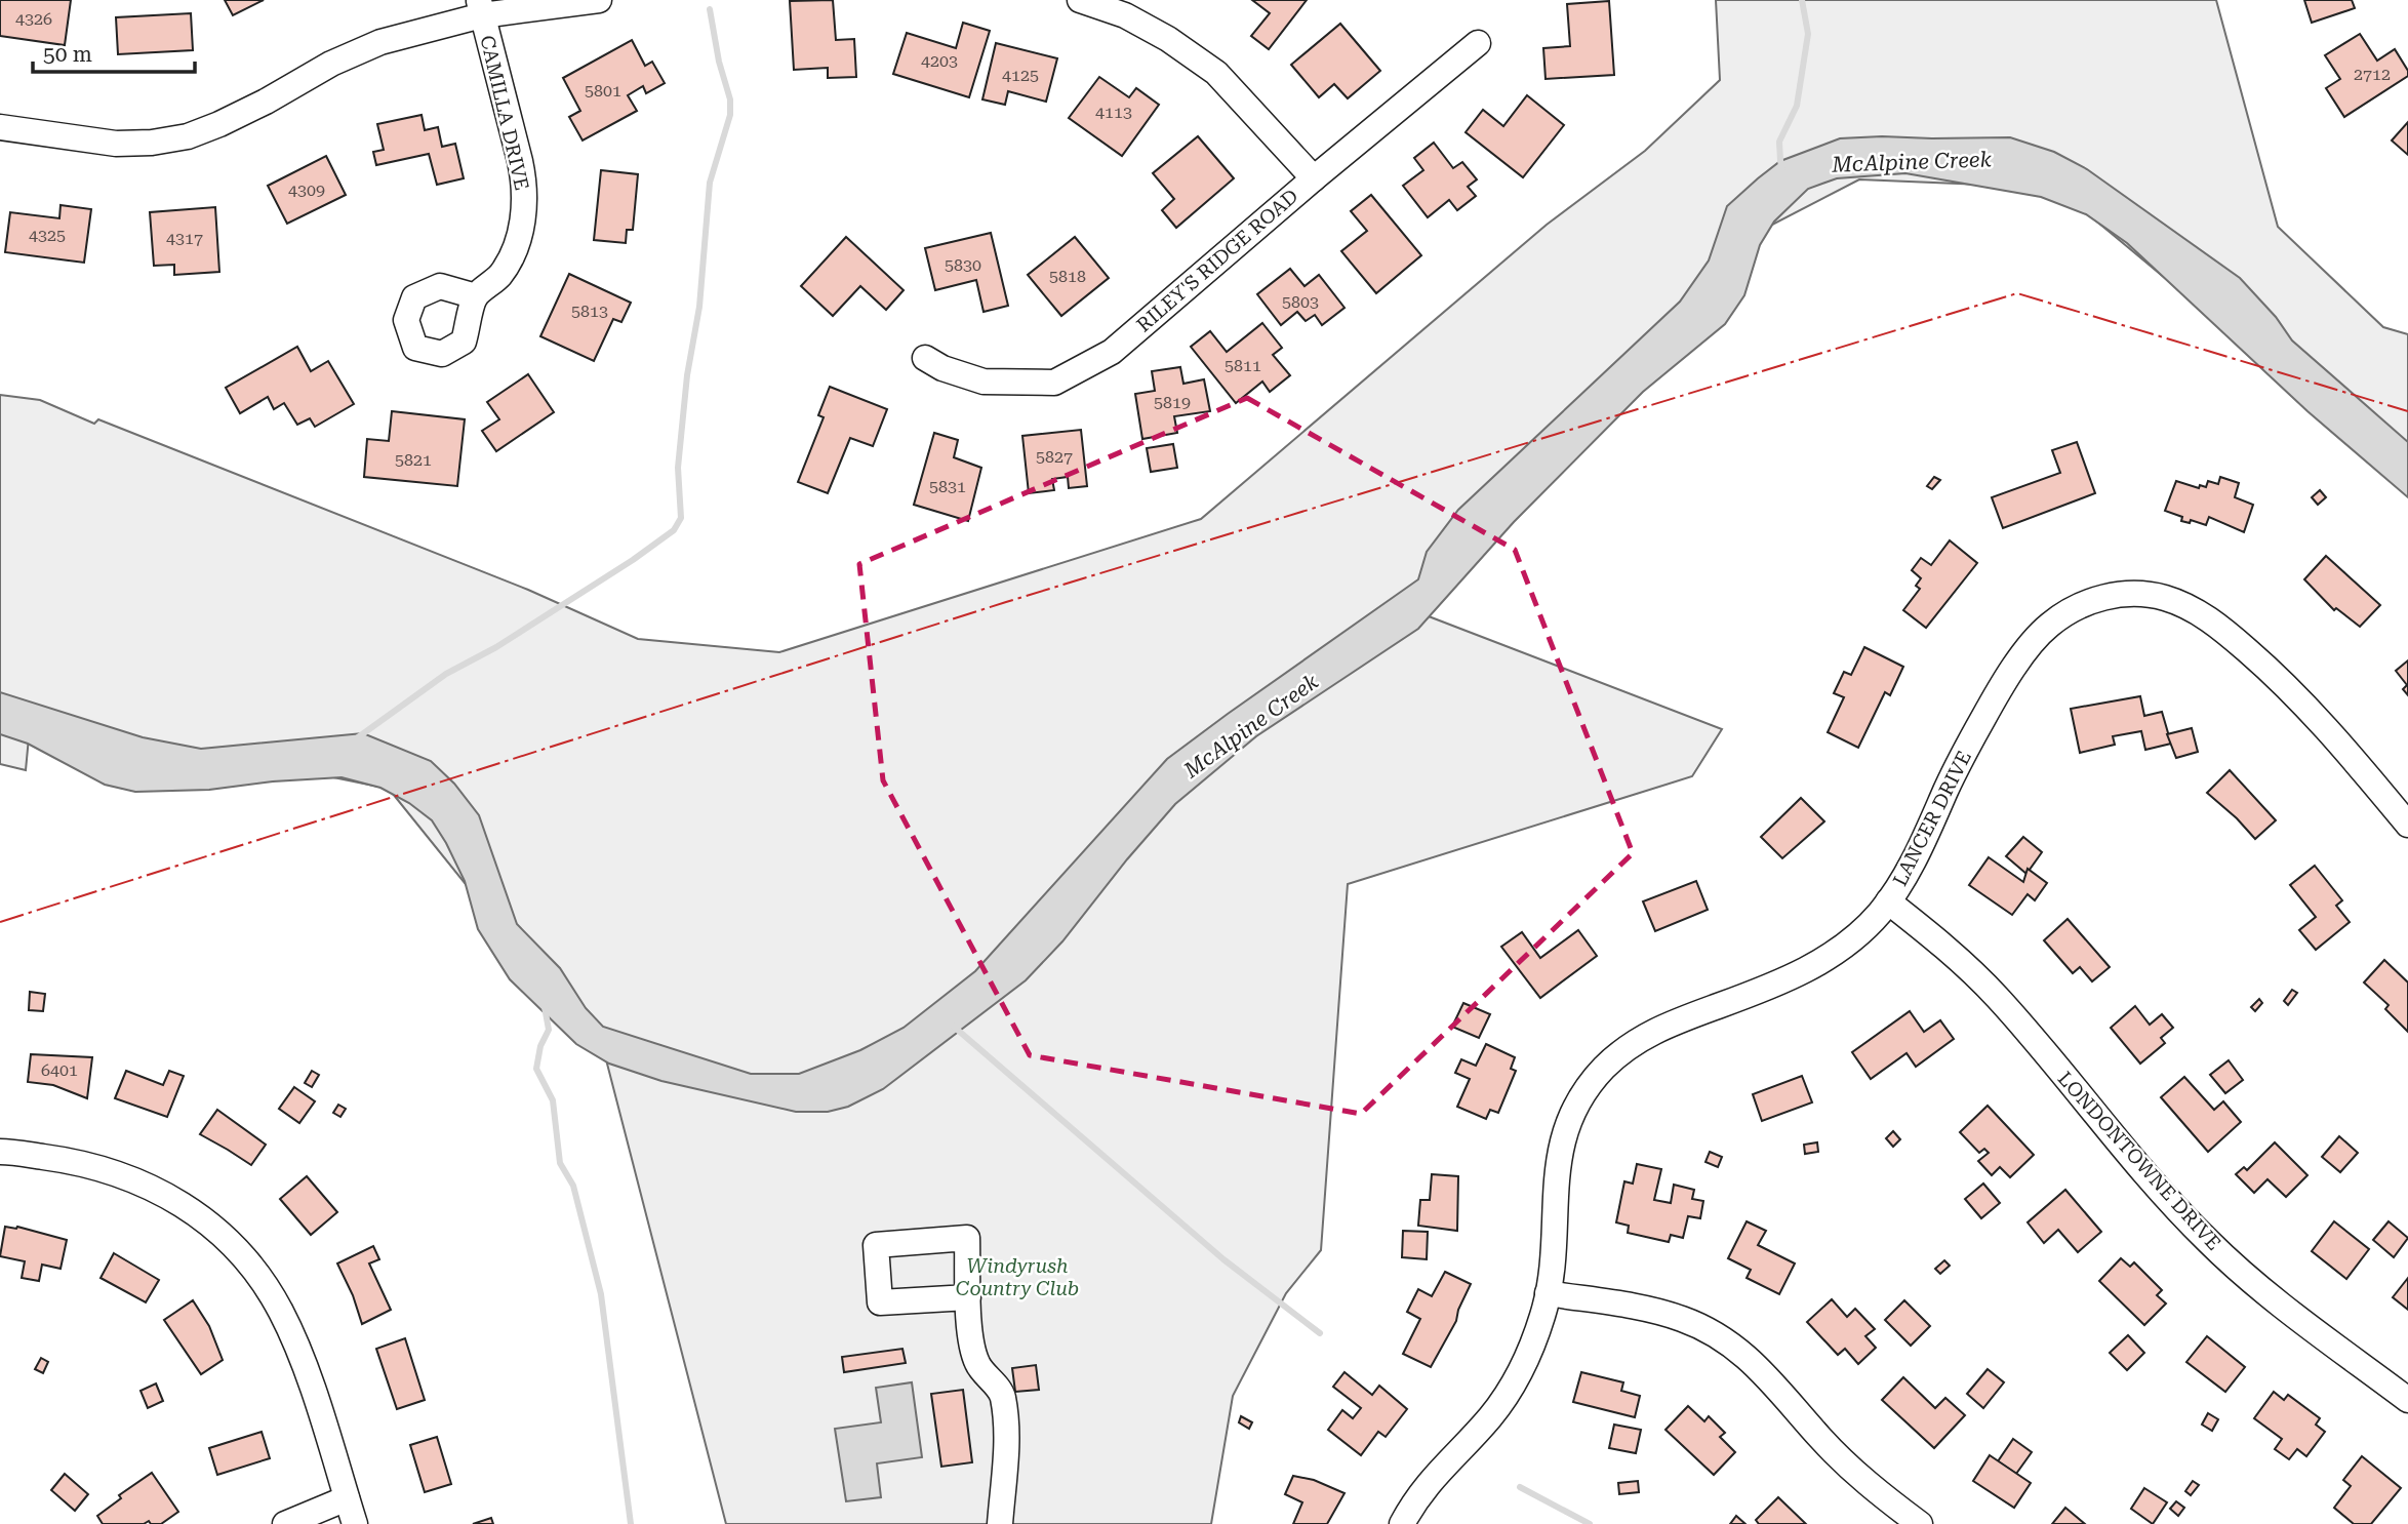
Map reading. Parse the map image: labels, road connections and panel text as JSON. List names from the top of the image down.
{
  "streets": {
    "street": [
      "CAMILLA DRIVE",
      "RILEY'S RIDGE ROAD",
      "LANCER DRIVE",
      "LONDONTOWNE DRIVE"
    ]
  },
  "crossings": [
    ["LANCER DRIVE", "LONDONTOWNE DRIVE"]
  ],
  "water": ["McAlpine Creek"],
  "parks": ["Windyrush Country Club"],
  "house_numbers": [
    "4326",
    "4203",
    "2712",
    "4125",
    "5801",
    "4113",
    "4309",
    "4325",
    "4317",
    "5830",
    "5818",
    "5803",
    "5813",
    "5811",
    "5819",
    "5827",
    "5821",
    "5831",
    "6401"
  ],
  "scale_bar": "50 m"
}
